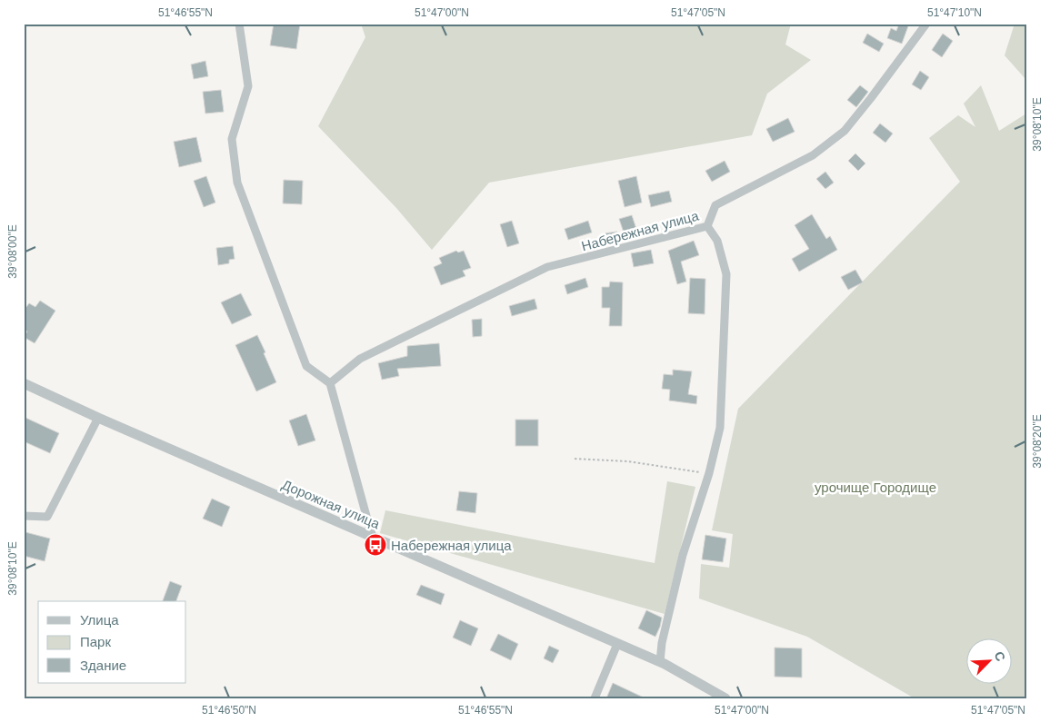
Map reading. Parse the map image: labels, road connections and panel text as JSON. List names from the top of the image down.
{
  "streets": {
    "street": ["Набережная улица", "Дорожная улица"]
  },
  "parks": ["урочище Городище"],
  "places": {
    "bus stop": ["Набережная улица"]
  },
  "legend": ["Улица", "Парк", "Здание"],
  "north": "top right",
  "coordinates": [
    "51°46'55\"N",
    "51°47'00\"N",
    "51°47'05\"N",
    "51°47'10\"N",
    "39°08'10\"E",
    "39°08'00\"E",
    "39°08'20\"E",
    "51°46'50\"N"
  ]
}
